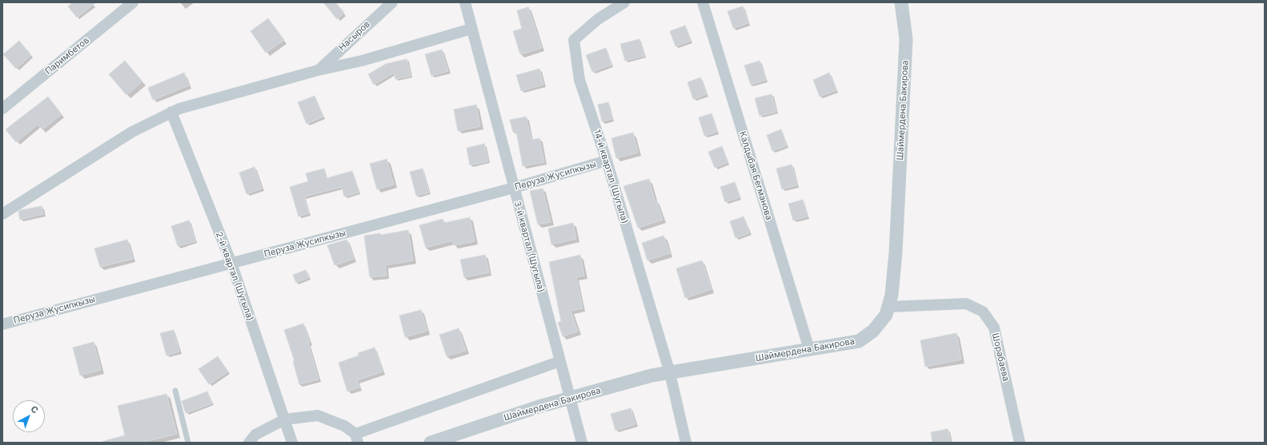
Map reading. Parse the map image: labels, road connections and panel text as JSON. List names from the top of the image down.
{
  "streets": {
    "street": [
      "Насыров",
      "Паримбетов",
      "Шаймердена Бакирова",
      "Перуза Жусипкызы",
      "Калдыбая Бегманова",
      "14-й квартал (Шугыла)",
      "3-й квартал (Шугыла)",
      "2-й квартал (Шугыла)",
      "Шорабаева"
    ]
  },
  "crossings": [
    ["Шаймердена Бакирова", "Калдыбая Бегманова"],
    ["Шаймердена Бакирова", "14-й квартал (Шугыла)"],
    ["Шаймердена Бакирова", "3-й квартал (Шугыла)"],
    ["Шаймердена Бакирова", "Шорабаева"],
    ["Перуза Жусипкызы", "14-й квартал (Шугыла)"],
    ["Перуза Жусипкызы", "3-й квартал (Шугыла)"],
    ["Перуза Жусипкызы", "2-й квартал (Шугыла)"]
  ],
  "north": "top right"
}
